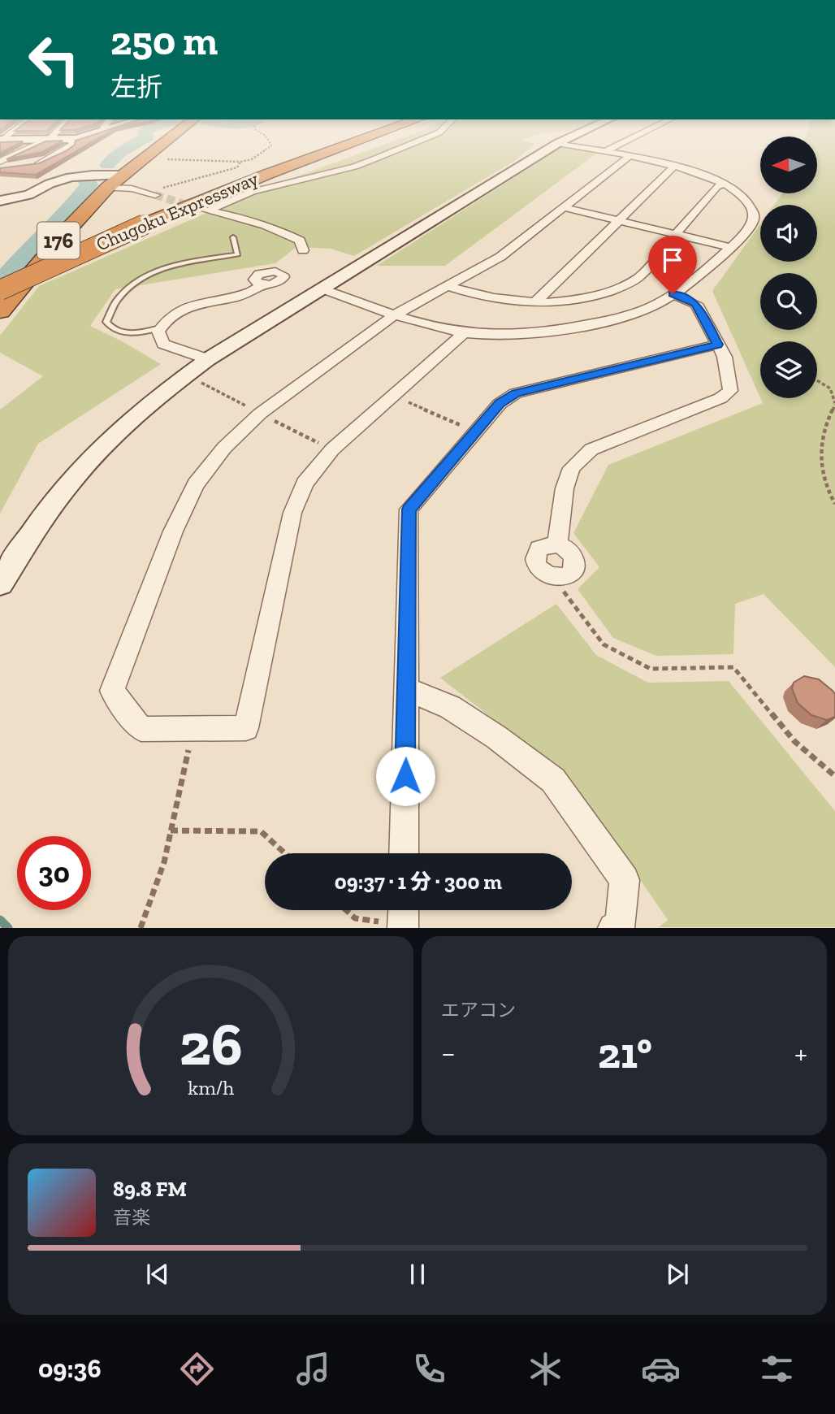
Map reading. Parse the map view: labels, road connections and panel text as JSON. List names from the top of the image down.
{
  "streets": {
    "highway": ["Chugoku Expressway", "176"]
  },
  "north": "left",
  "page": {
    "turn": ["250 m", "左折"],
    "limit": "30",
    "trip": "09:37 · 1 分 · 300 m",
    "tile": "エアコン",
    "heat": ["−", "21°", "+"],
    "song": ["89.8 FM", "音楽"],
    "tabs": "09:36",
    "gauge": ["26", "km/h"]
  }
}
